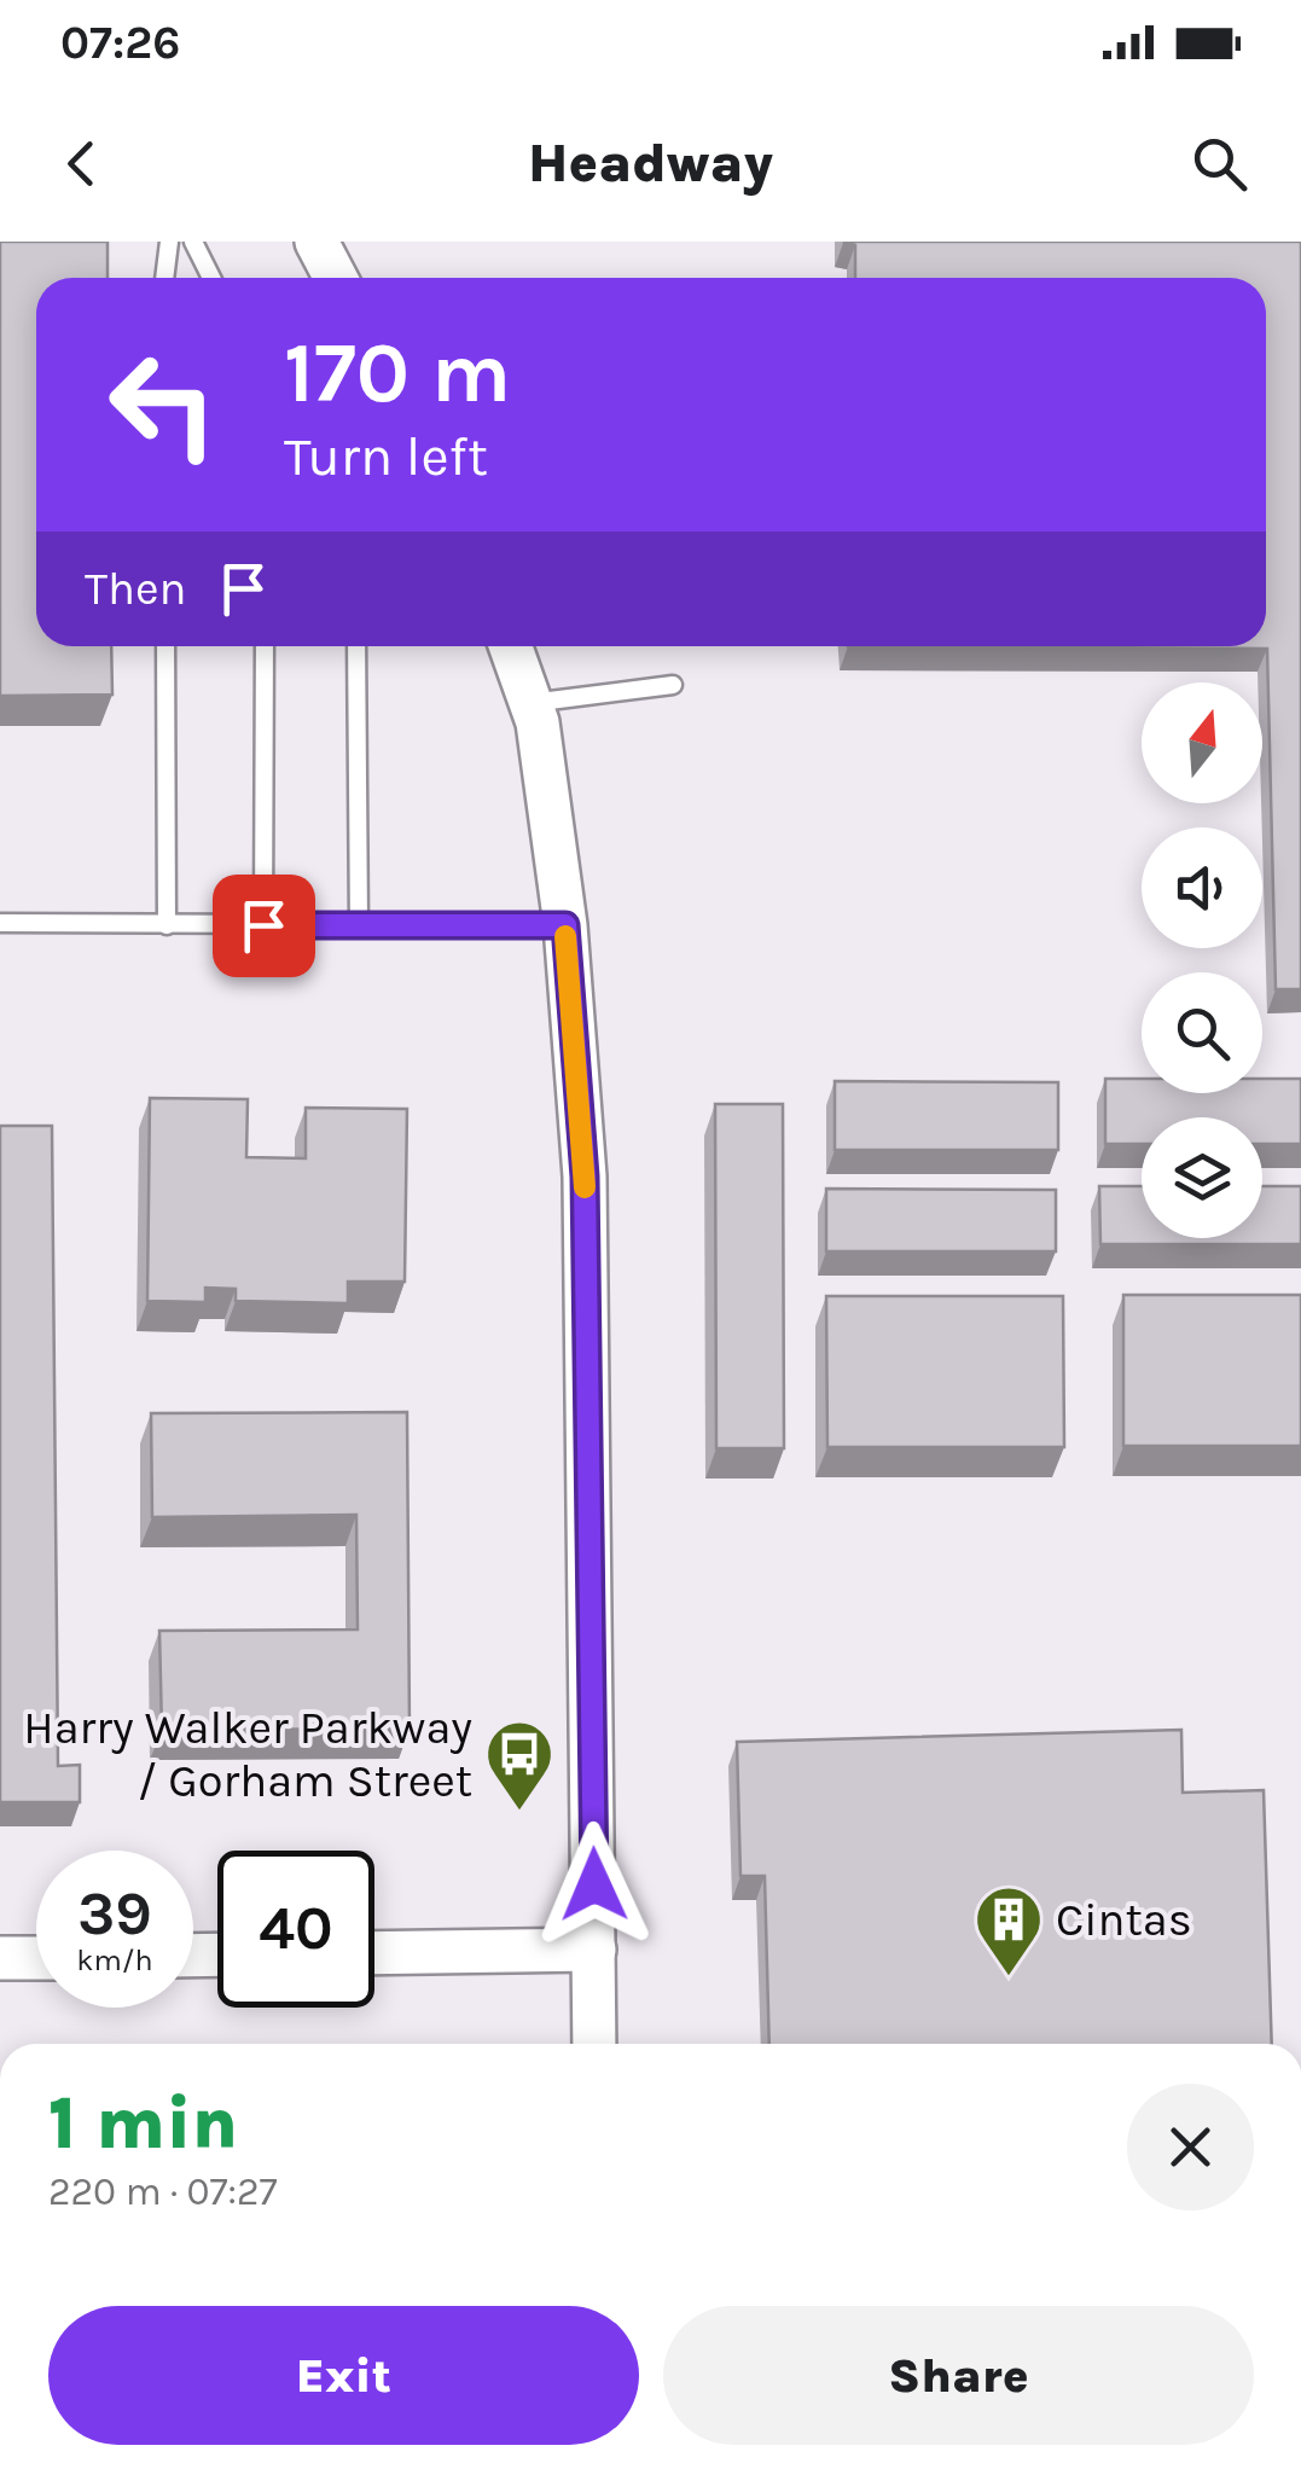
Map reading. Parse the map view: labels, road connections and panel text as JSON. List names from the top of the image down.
{
  "places": {
    "bus stop": ["Harry Walker Parkway / Gorham Street"],
    "building": ["Cintas"]
  },
  "north": "top",
  "page": {
    "status": "07:26",
    "header": "Headway",
    "turn": ["170 m", "Turn left"],
    "then": "Then",
    "speed": "39 km/h",
    "limit": "40",
    "heading": ["1 min", "220 m · 07:27"],
    "buttons": ["Exit", "Share"]
  }
}
